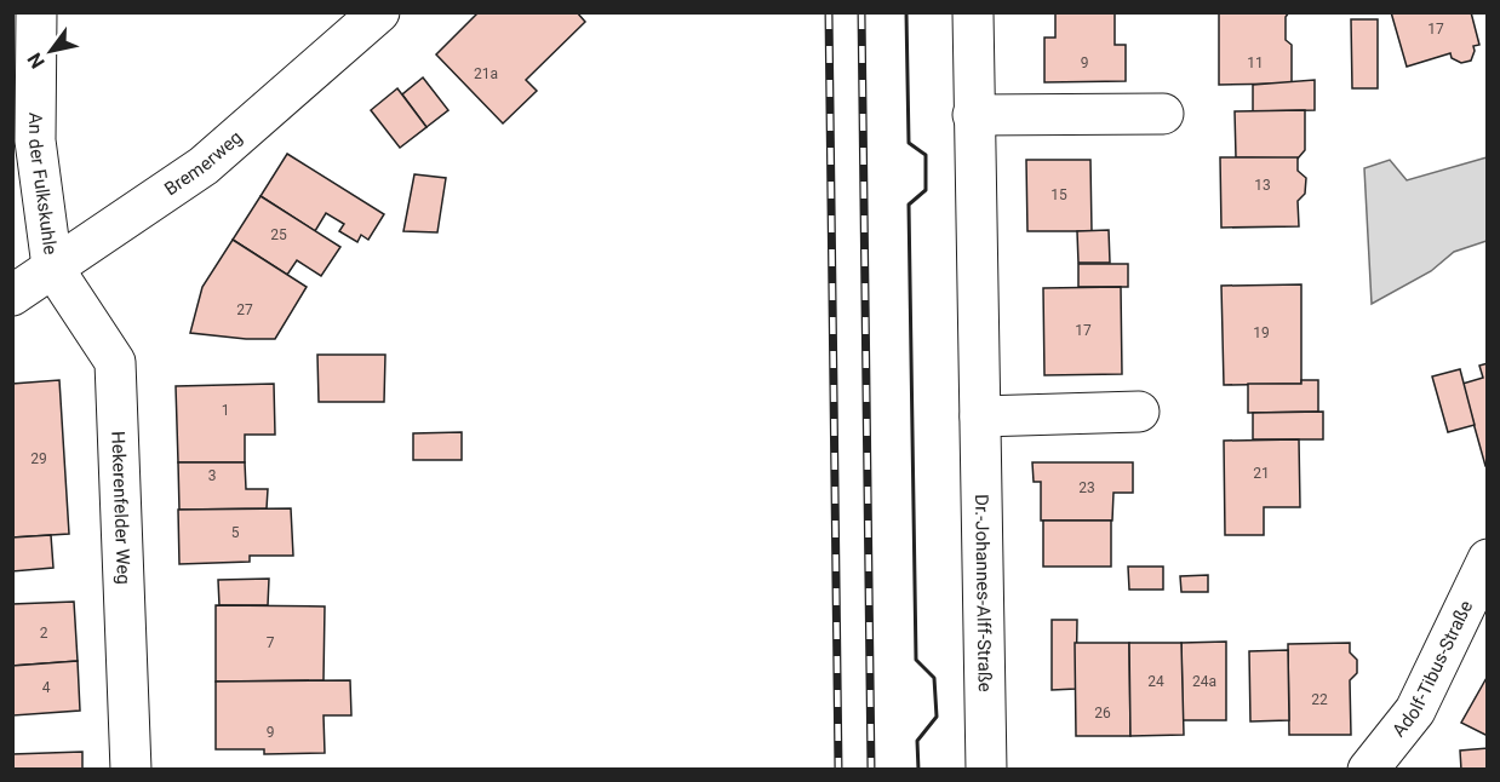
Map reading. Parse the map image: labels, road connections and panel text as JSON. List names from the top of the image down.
{
  "streets": {
    "street": [
      "Bremerweg",
      "An der Fulkskuhle",
      "Hekerenfelder Weg",
      "Dr.-Johannes-Alff-Straße",
      "Adolf-Tibus-Straße"
    ]
  },
  "crossings": [
    ["Bremerweg", "An der Fulkskuhle"],
    ["Bremerweg", "Hekerenfelder Weg"],
    ["An der Fulkskuhle", "Hekerenfelder Weg"]
  ],
  "house_numbers": [
    "17",
    "9",
    "11",
    "21a",
    "13",
    "15",
    "25",
    "27",
    "17",
    "19",
    "1",
    "29",
    "21",
    "3",
    "23",
    "5",
    "2",
    "7",
    "24",
    "24a",
    "4",
    "22",
    "26",
    "9"
  ],
  "north": "bottom left"
}
